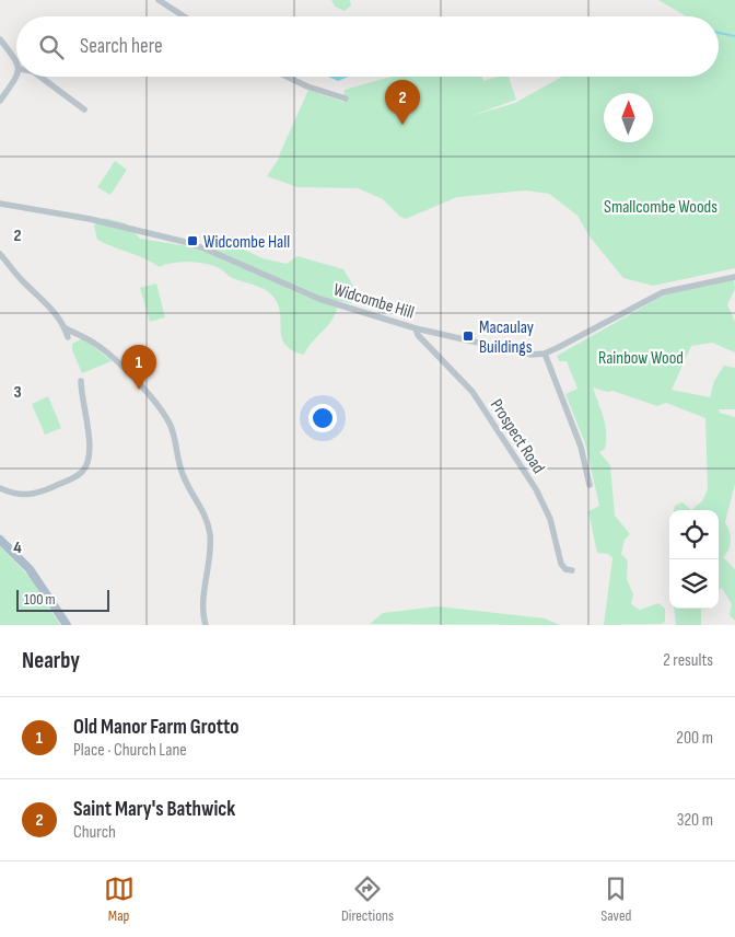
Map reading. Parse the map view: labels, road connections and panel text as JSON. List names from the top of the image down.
{
  "streets": {
    "street": ["Widcombe Hill", "Prospect Road"]
  },
  "crossings": [
    ["Widcombe Hill", "Prospect Road"]
  ],
  "parks": ["Smallcombe Woods", "Rainbow Wood"],
  "places": {
    "transit": ["Widcombe Hall", "Macaulay Buildings"]
  },
  "scale_bar": "100 m",
  "north": "top",
  "page": {
    "search": "Search here",
    "pins": ["2", "1"],
    "scale": "100 m",
    "heading": ["Nearby", "2 results"],
    "list": [
      {
        "mark": "1",
        "name": "Old Manor Farm Grotto",
        "note": "Place · Church Lane",
        "value": "200 m"
      },
      {
        "mark": "2",
        "name": "Saint Mary's Bathwick",
        "note": "Church",
        "value": "320 m"
      }
    ],
    "nav": ["Map", "Directions", "Saved"]
  },
  "grid": {
    "rows": ["2", "3", "4"]
  }
}
